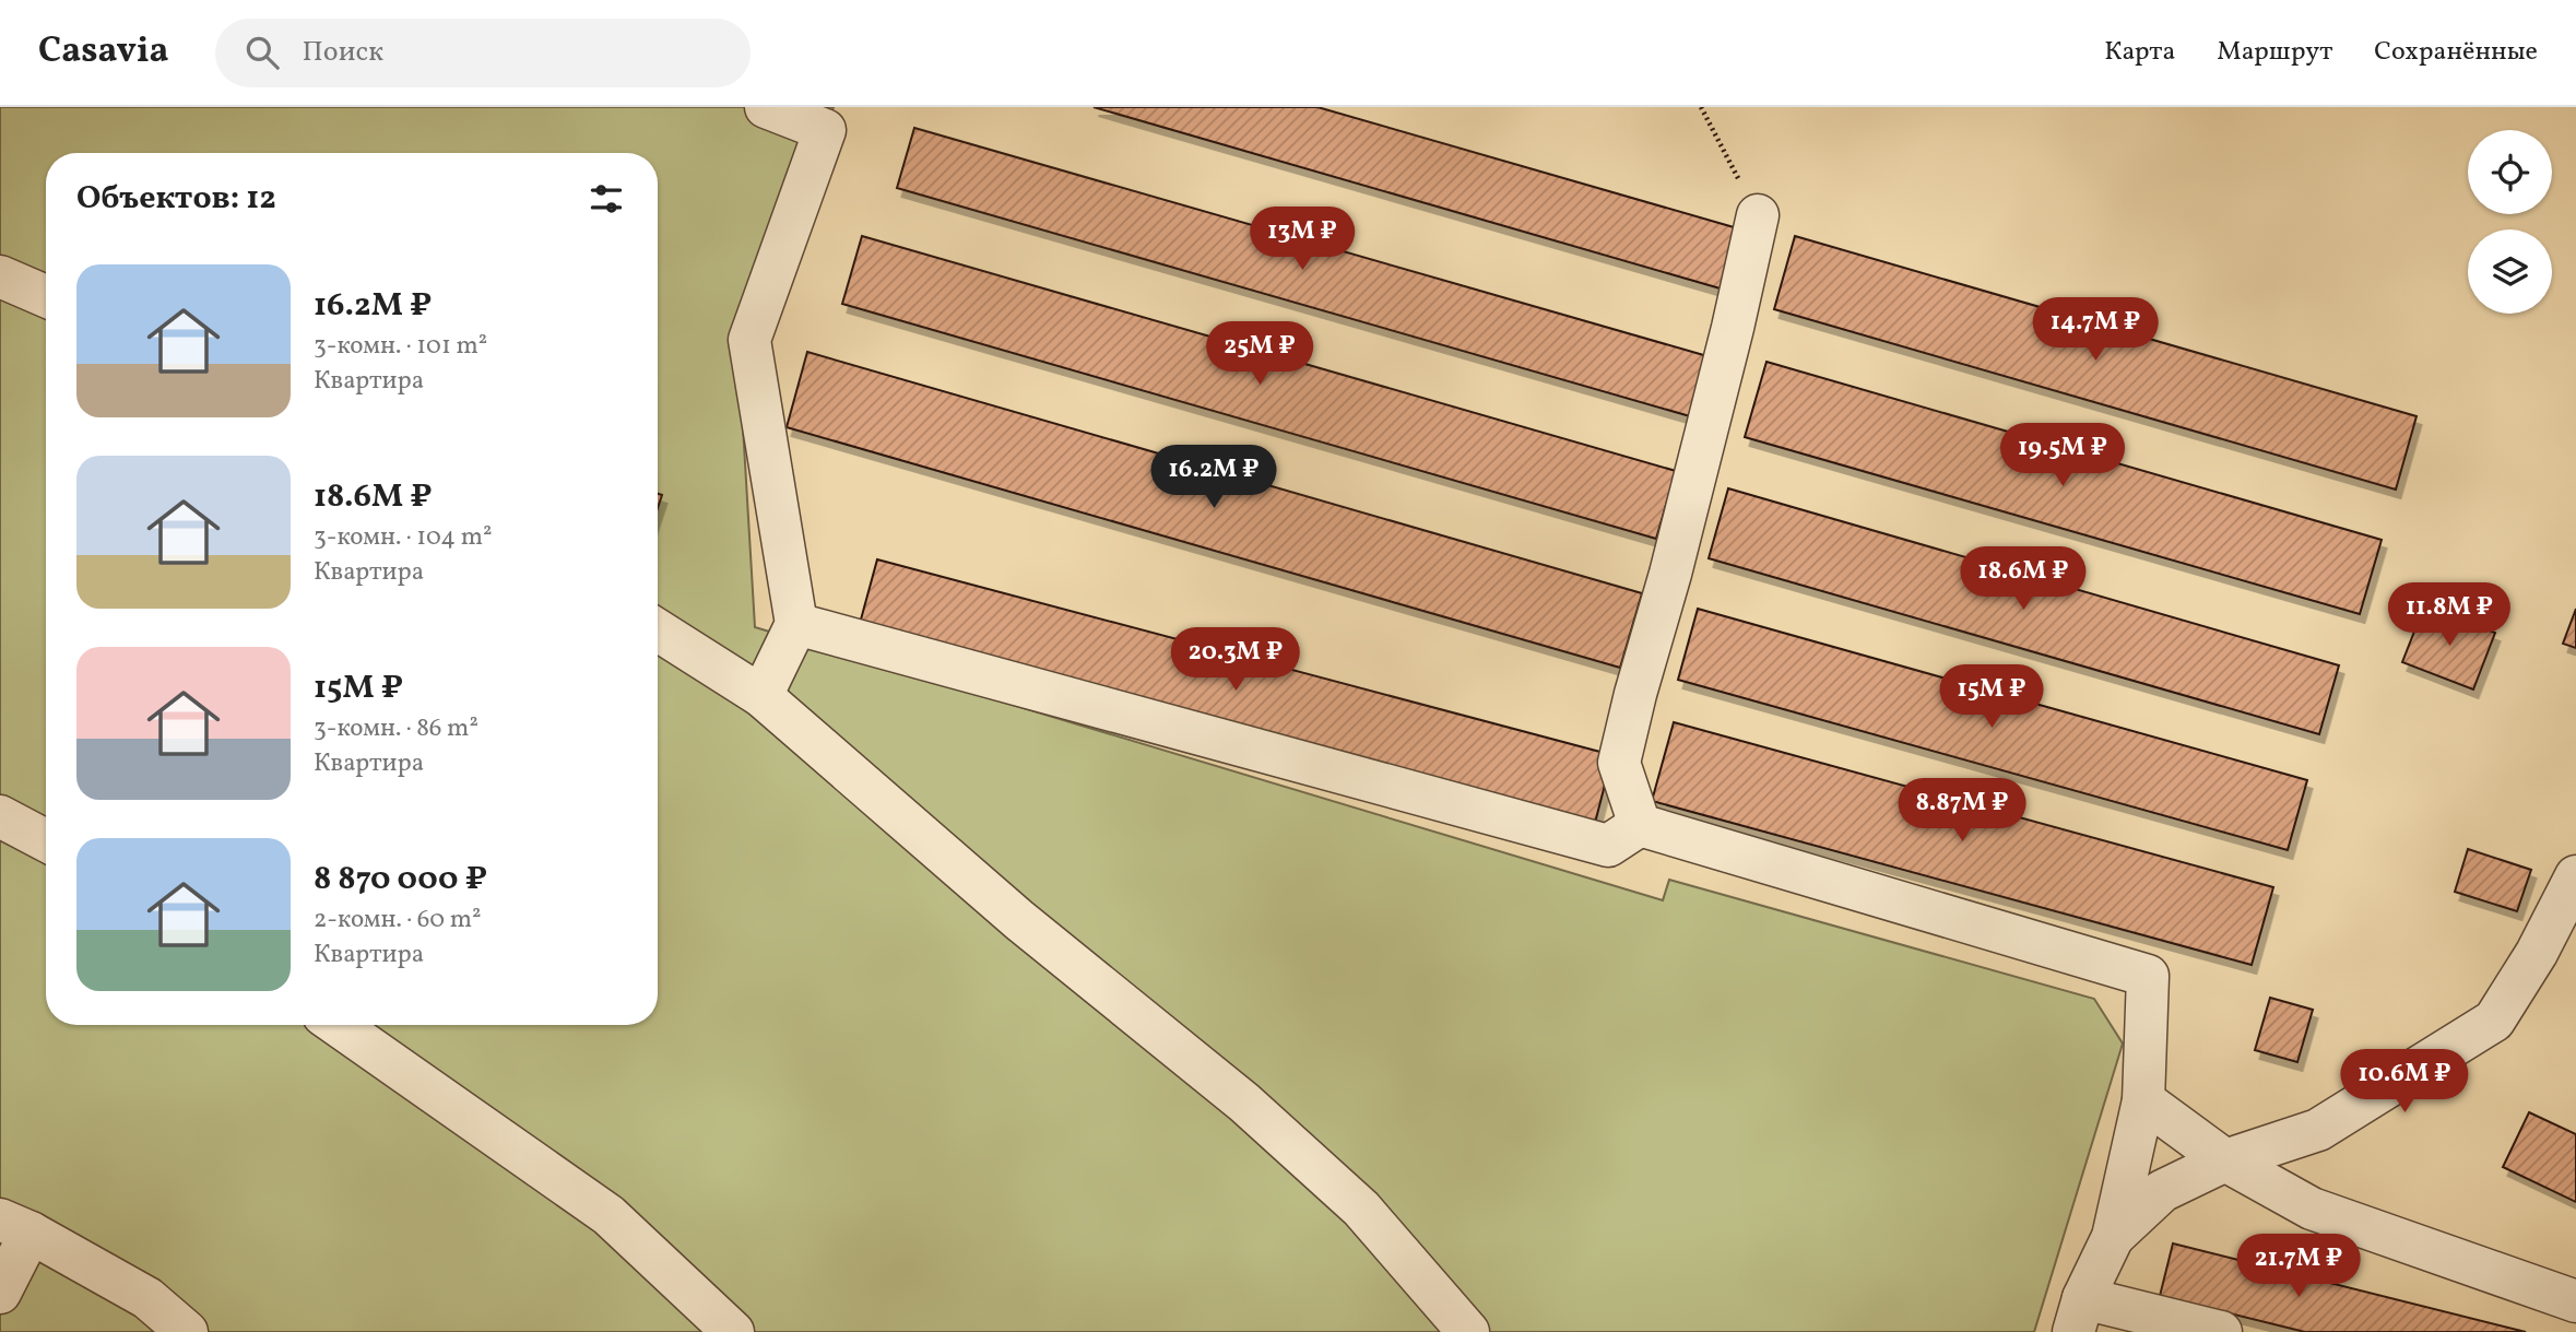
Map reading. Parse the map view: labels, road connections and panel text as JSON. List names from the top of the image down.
{
  "page": {
    "header": "Casavia",
    "search": "Поиск",
    "nav": ["Карта", "Маршрут", "Сохранённые"],
    "heading": "Объектов: 12",
    "price": [
      "13M ₽",
      "14.7M ₽",
      "25M ₽",
      "19.5M ₽",
      "16.2M ₽",
      "18.6M ₽",
      "11.8M ₽",
      "20.3M ₽",
      "15M ₽",
      "8.87M ₽",
      "10.6M ₽",
      "21.7M ₽"
    ],
    "list": [
      {
        "name": "16.2M ₽",
        "note": "3-комн. · 101 m² · Квартира"
      },
      {
        "name": "18.6M ₽",
        "note": "3-комн. · 104 m² · Квартира"
      },
      {
        "name": "15M ₽",
        "note": "3-комн. · 86 m² · Квартира"
      },
      {
        "name": "8 870 000 ₽",
        "note": "2-комн. · 60 m² · Квартира"
      }
    ]
  }
}
